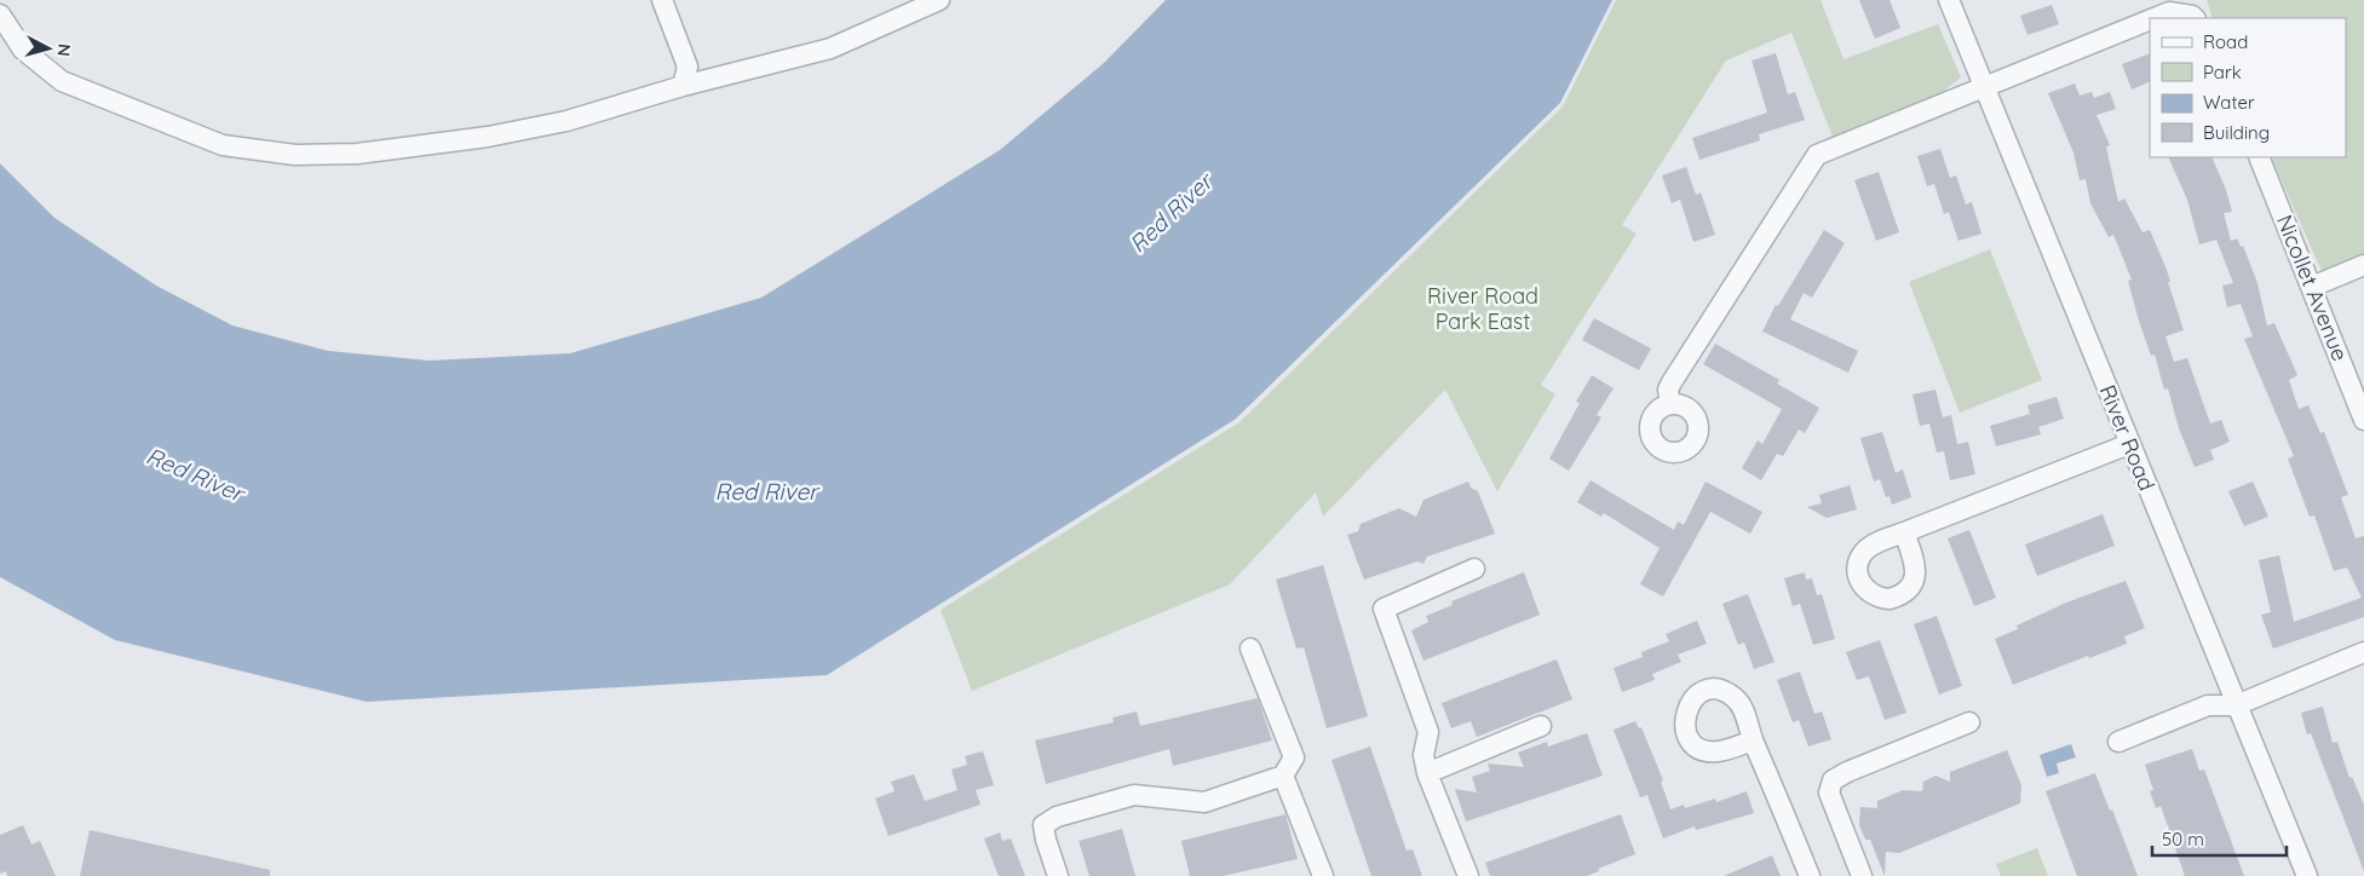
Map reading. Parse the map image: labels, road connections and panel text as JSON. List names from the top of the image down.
{
  "streets": {
    "street": ["Nicollet Avenue", "River Road"]
  },
  "water": ["Red River"],
  "parks": ["River Road Park East"],
  "legend": [
    "Road",
    "Park",
    "Water",
    "Building"
  ],
  "scale_bar": "50 m",
  "north": "right"
}
